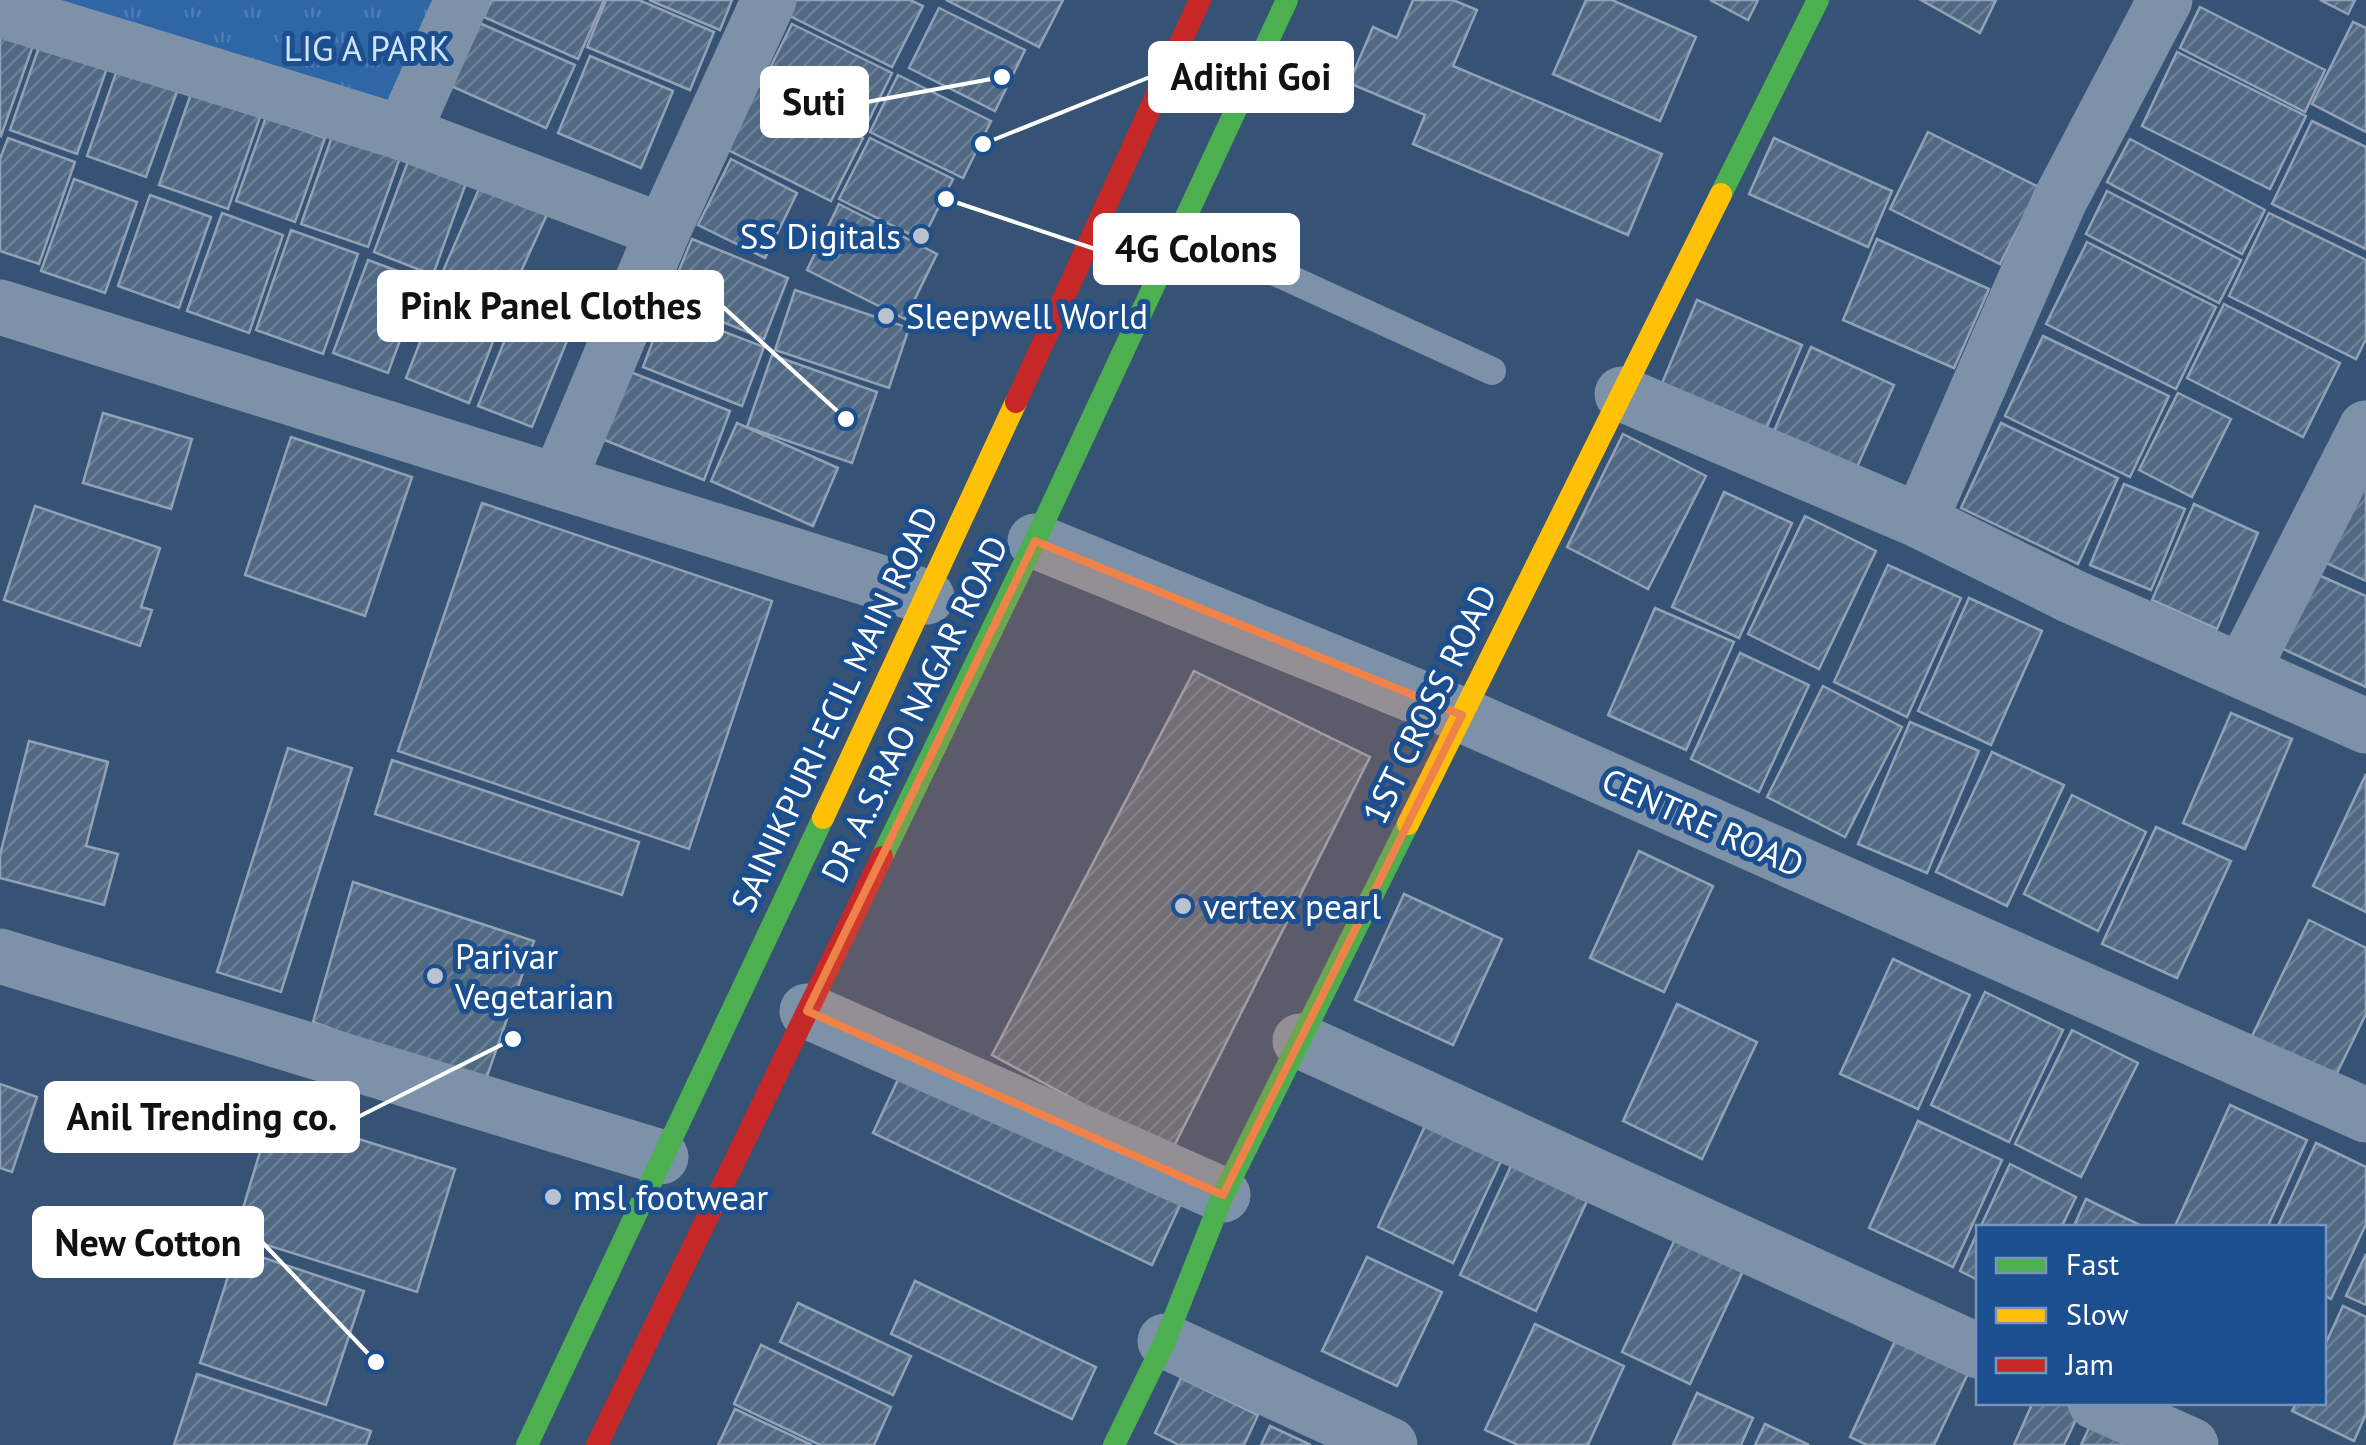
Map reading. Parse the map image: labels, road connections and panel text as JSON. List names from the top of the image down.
{
  "streets": {
    "main road": ["1ST CROSS ROAD", "SAINIKPURI-ECIL MAIN ROAD", "DR A.S.RAO NAGAR ROAD"],
    "street": ["CENTRE ROAD"]
  },
  "crossings": [
    ["1ST CROSS ROAD", "CENTRE ROAD"],
    ["DR A.S.RAO NAGAR ROAD", "CENTRE ROAD"]
  ],
  "parks": ["LIG A PARK"],
  "places": [
    "Suti",
    "Adithi Goi",
    "4G Colons",
    "SS Digitals",
    "Sleepwell World",
    "Pink Panel Clothes",
    "vertex pearl",
    "Parivar Vegetarian",
    "Anil Trending co.",
    "msl footwear",
    "New Cotton"
  ],
  "legend": ["Fast", "Slow", "Jam"]
}
